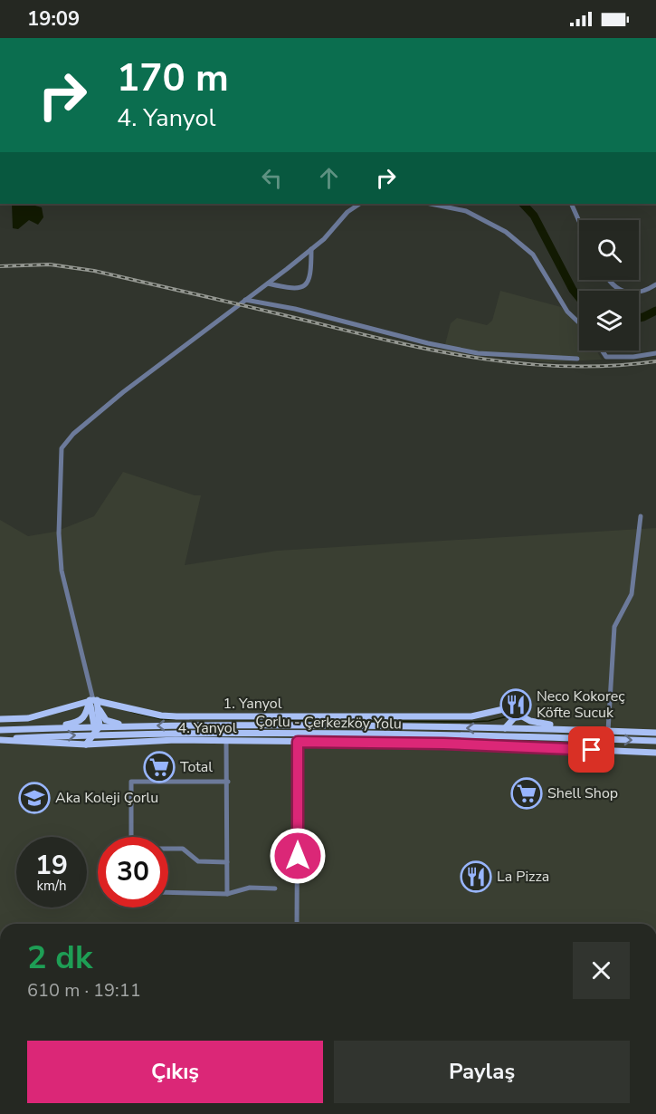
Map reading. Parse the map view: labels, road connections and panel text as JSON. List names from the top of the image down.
{
  "streets": {
    "main road": ["1. Yanyol", "Çorlu - Çerkezköy Yolu", "4. Yanyol"]
  },
  "crossings": [
    ["Çorlu - Çerkezköy Yolu", "4. Yanyol"]
  ],
  "places": {
    "restaurant": ["Neco Kokoreç Köfte Sucuk", "La Pizza"],
    "supermarket": ["Total", "Shell Shop"],
    "school or university": ["Aka Koleji Çorlu"]
  },
  "page": {
    "status": "19:09",
    "turn": ["170 m", "4. Yanyol"],
    "speed": "19 km/h",
    "limit": "30",
    "heading": ["2 dk", "610 m · 19:11"],
    "buttons": ["Çıkış", "Paylaş"]
  }
}
